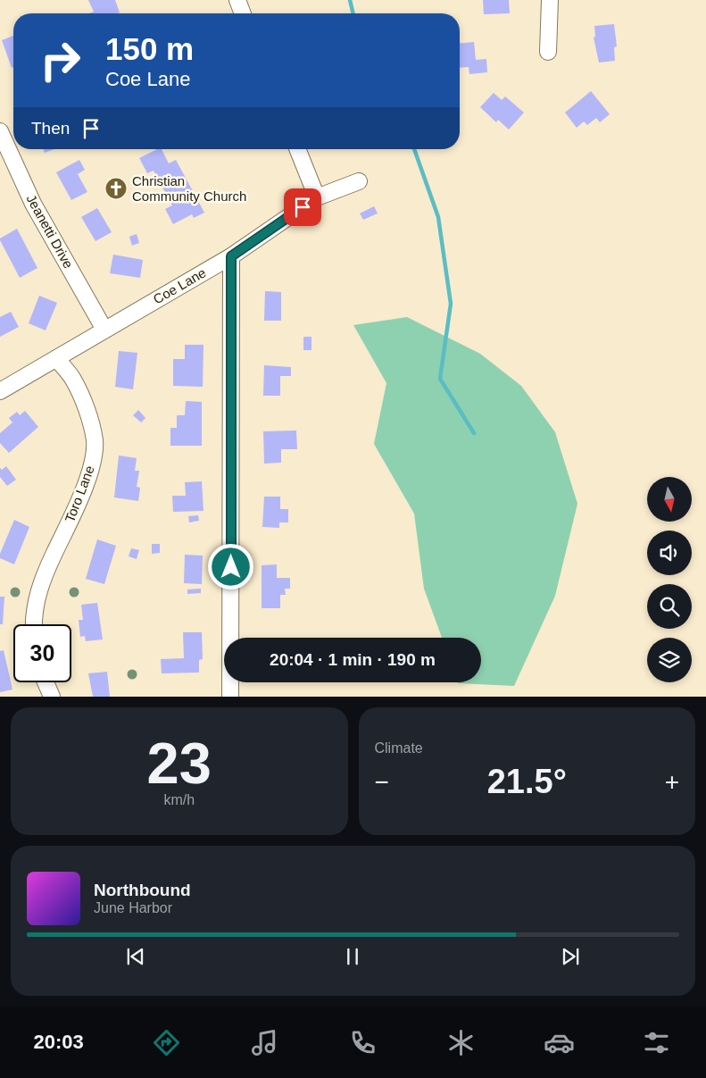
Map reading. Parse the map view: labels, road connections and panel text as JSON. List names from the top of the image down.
{
  "streets": {
    "street": ["Jeanetti Drive", "Coe Lane", "Toro Lane"]
  },
  "crossings": [
    ["Jeanetti Drive", "Coe Lane"],
    ["Coe Lane", "Toro Lane"]
  ],
  "places": {
    "church": ["Christian Community Church"]
  },
  "north": "bottom",
  "page": {
    "turn": ["150 m", "Coe Lane"],
    "then": "Then",
    "limit": "30",
    "trip": "20:04 · 1 min · 190 m",
    "tile": [
      ["23", "km/h"],
      "Climate"
    ],
    "heat": ["−", "21.5°", "+"],
    "song": ["Northbound", "June Harbor"],
    "tabs": "20:03"
  }
}
